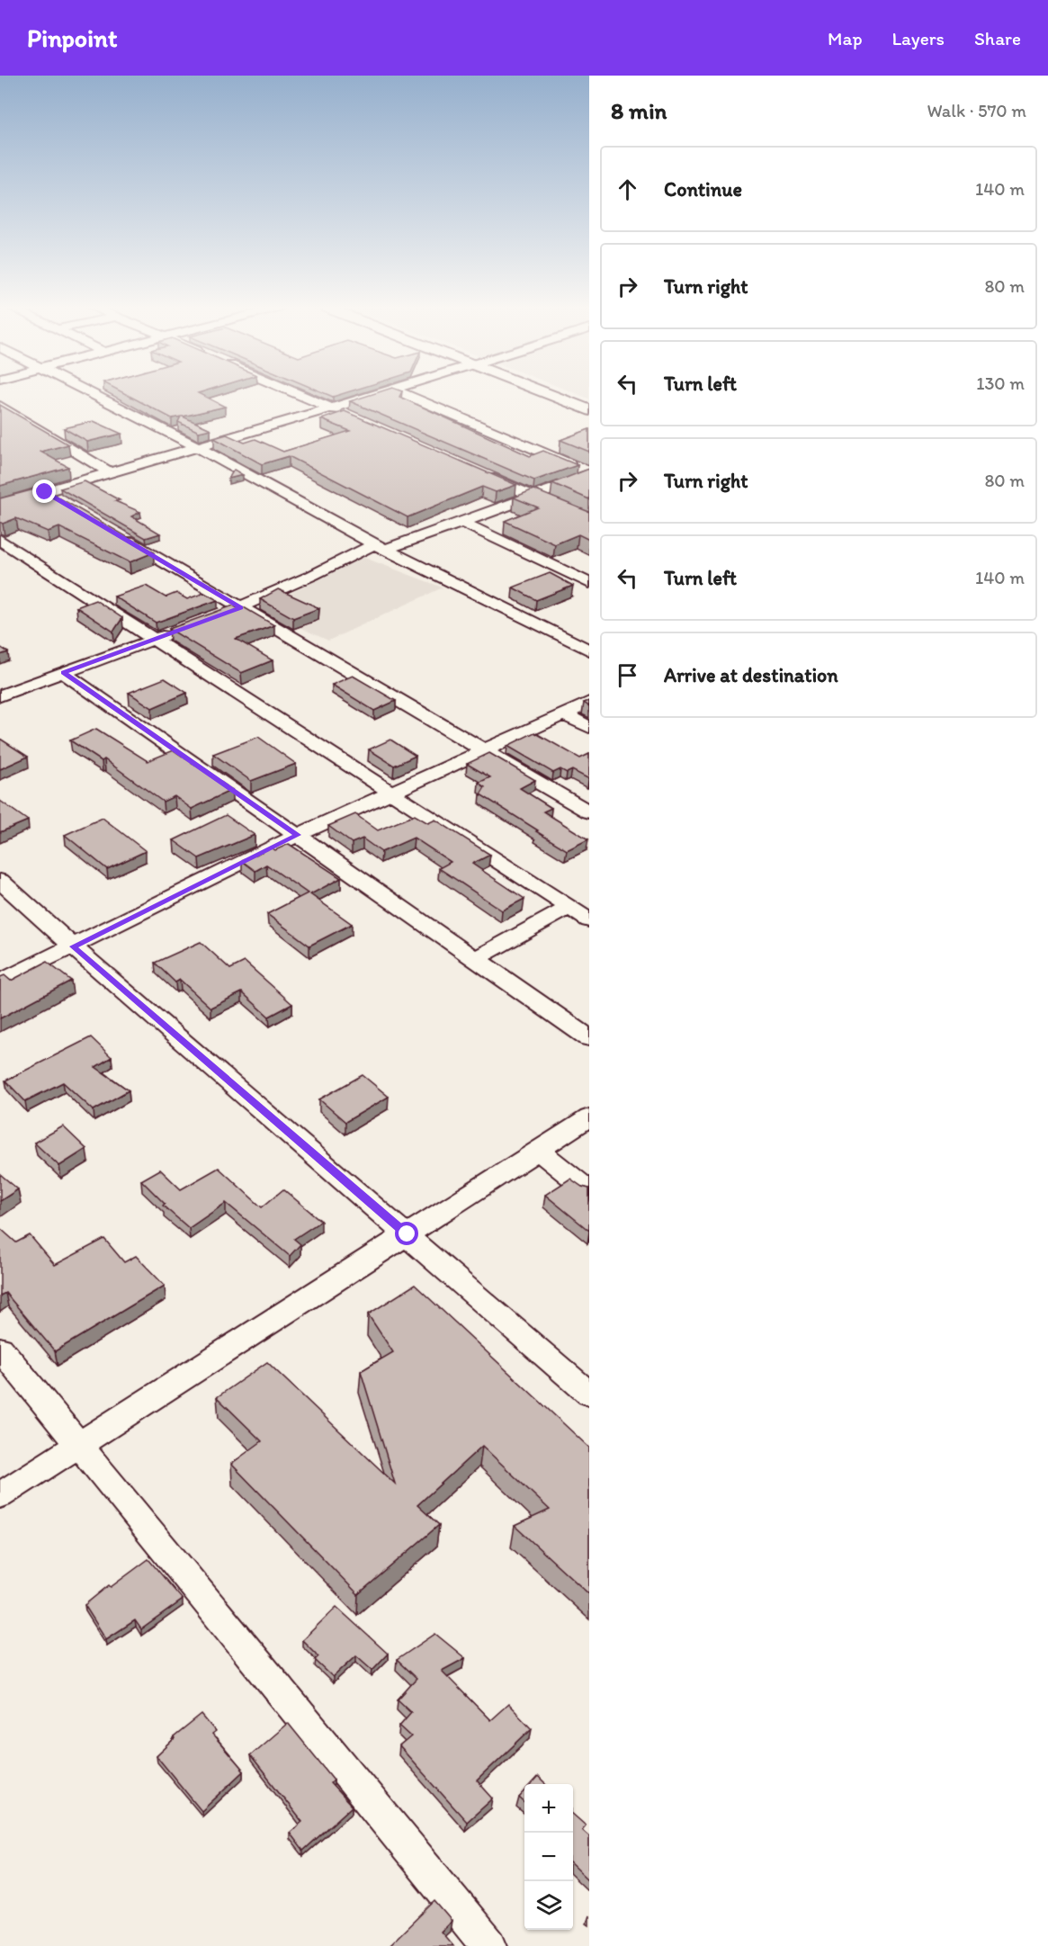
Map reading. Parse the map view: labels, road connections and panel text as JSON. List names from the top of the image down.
{
  "page": {
    "header": "Pinpoint",
    "nav": ["Map", "Layers", "Share"],
    "heading": ["8 min", "Walk · 570 m"],
    "list": [
      ["Continue", "140 m"],
      ["Turn right", "80 m"],
      ["Turn left", "130 m"],
      ["Turn right", "80 m"],
      ["Turn left", "140 m"],
      "Arrive at destination"
    ],
    "map_buttons": ["+", "−"]
  }
}
